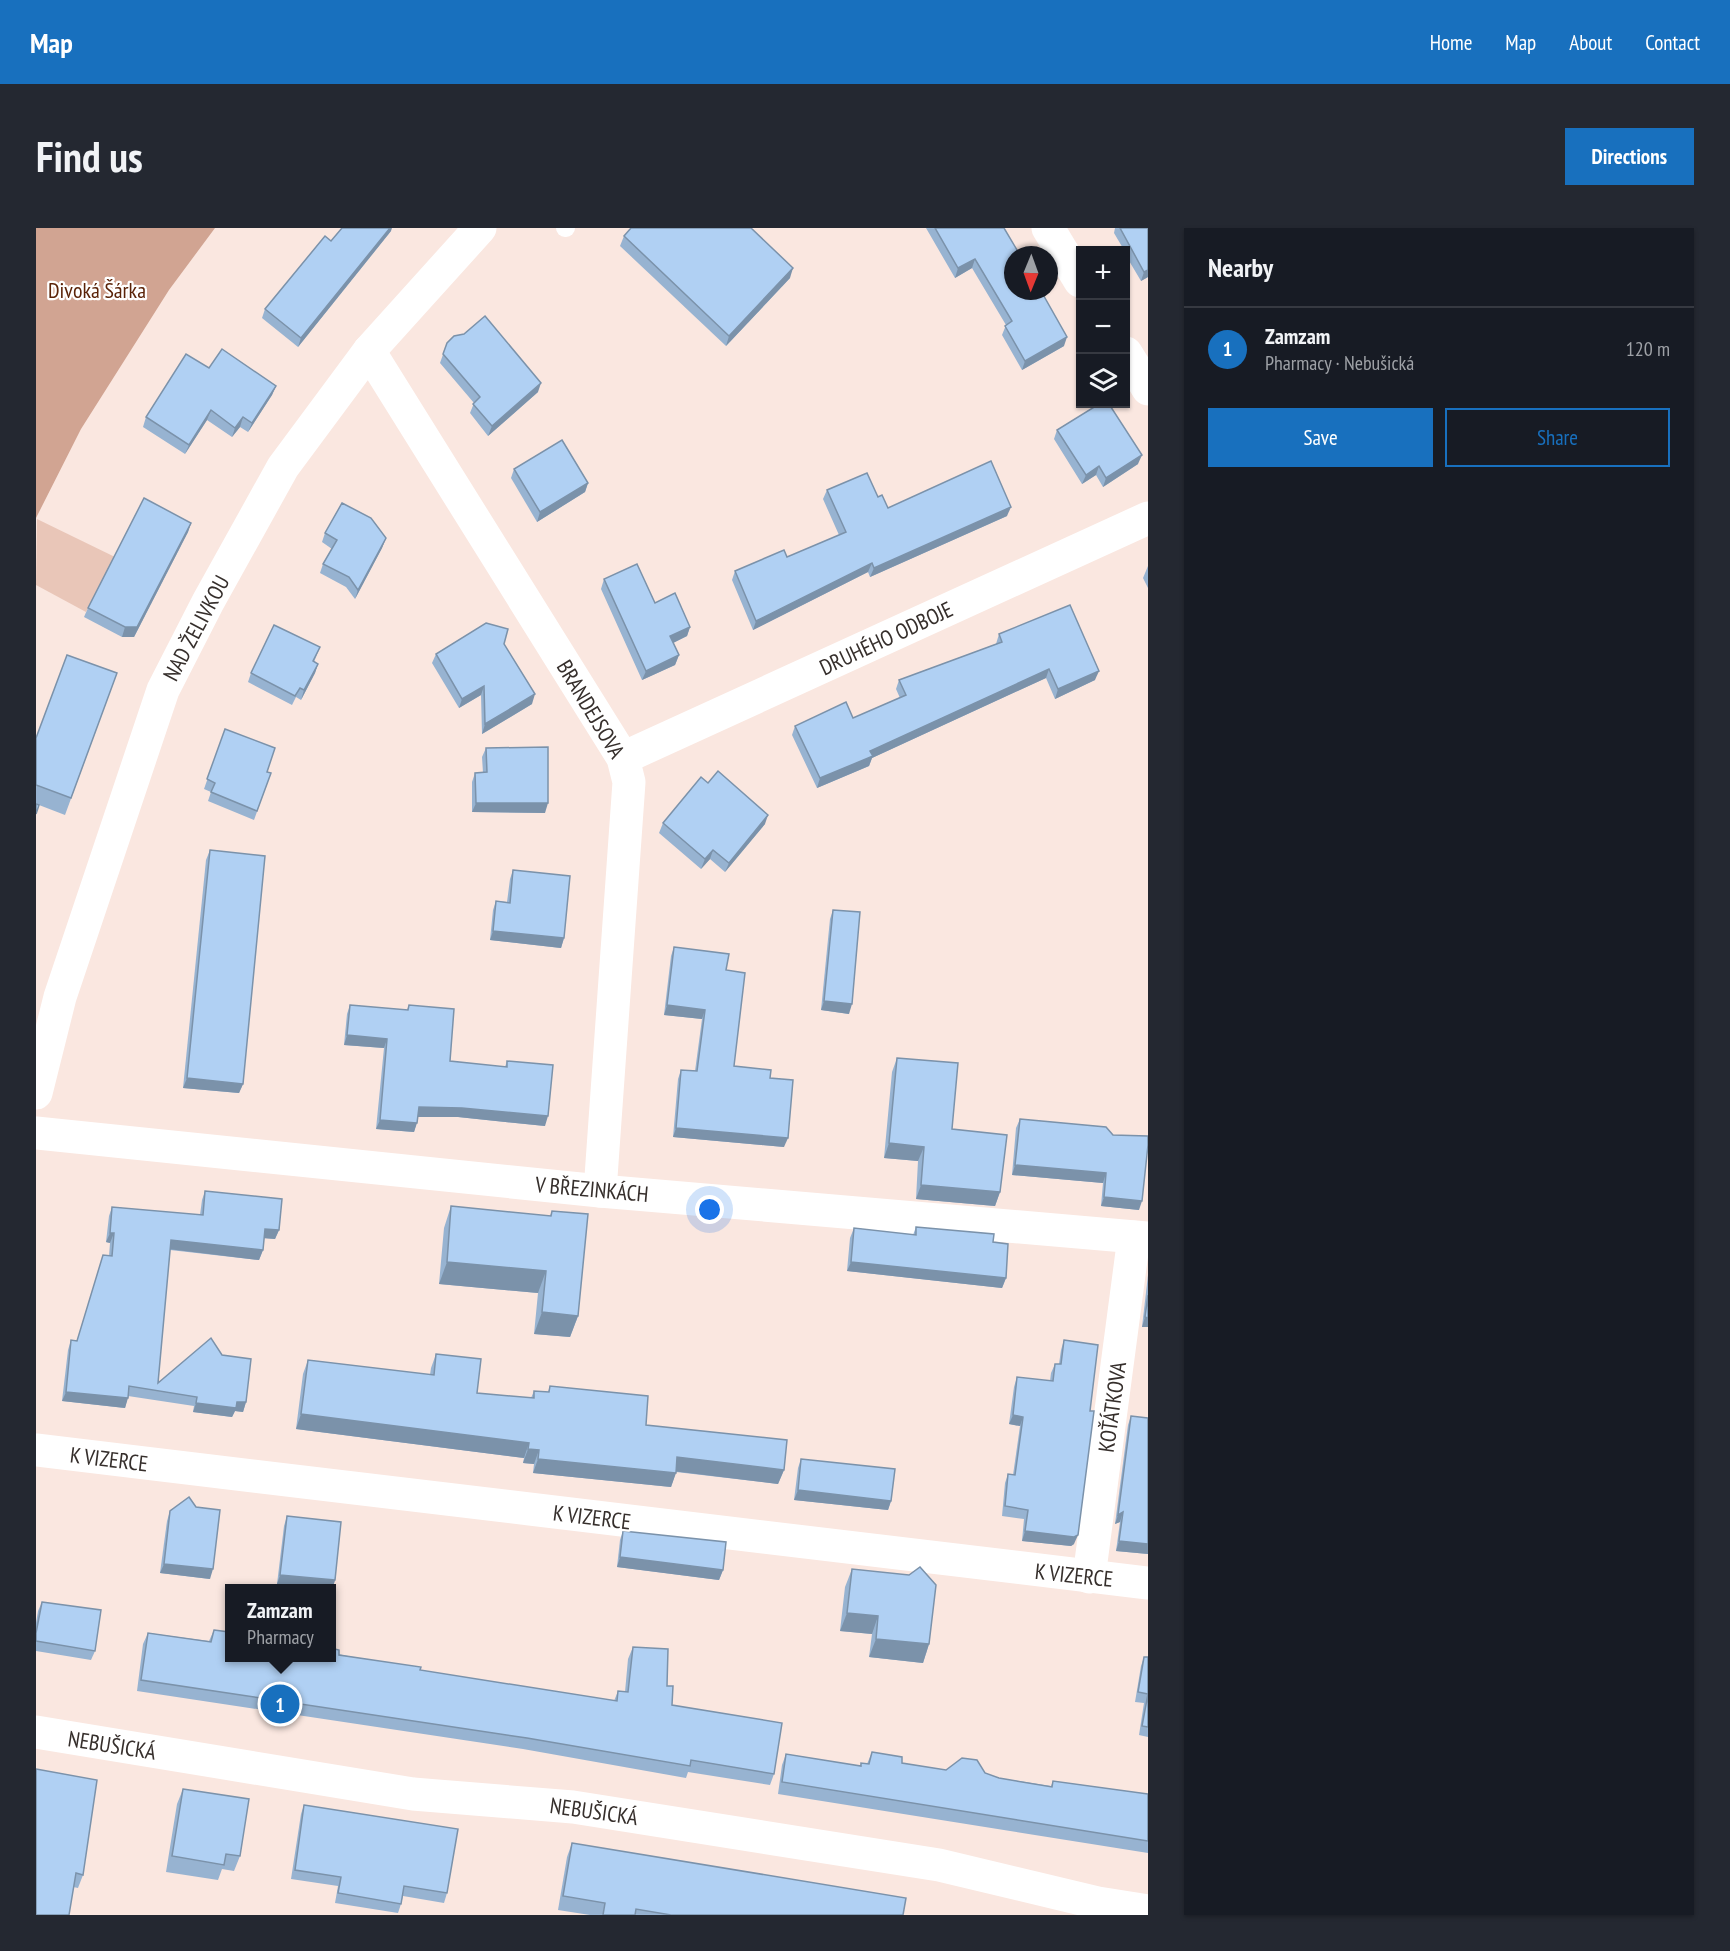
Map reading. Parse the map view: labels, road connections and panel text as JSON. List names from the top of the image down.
{
  "streets": {
    "street": [
      "NAD ŽELIVKOU",
      "DRUHÉHO ODBOJE",
      "BRANDEJSOVA",
      "V BŘEZINKÁCH",
      "KOŤÁTKOVA",
      "K VIZERCE",
      "NEBUŠICKÁ"
    ]
  },
  "crossings": [
    ["NAD ŽELIVKOU", "BRANDEJSOVA"],
    ["DRUHÉHO ODBOJE", "BRANDEJSOVA"],
    ["BRANDEJSOVA", "V BŘEZINKÁCH"],
    ["V BŘEZINKÁCH", "KOŤÁTKOVA"],
    ["KOŤÁTKOVA", "K VIZERCE"]
  ],
  "parks": ["Divoká Šárka"],
  "north": "bottom",
  "page": {
    "header": "Map",
    "nav": [
      "Home",
      "Map",
      "About",
      "Contact"
    ],
    "buttons": [
      "Directions",
      ["Save", "Share"]
    ],
    "title": "Find us",
    "heading": "Nearby",
    "map_buttons": ["+", "−"],
    "list": [
      {
        "mark": "1",
        "name": "Zamzam",
        "note": "Pharmacy · Nebušická",
        "value": "120 m"
      }
    ],
    "popup": ["Zamzam", "Pharmacy"],
    "pins": "1"
  }
}
